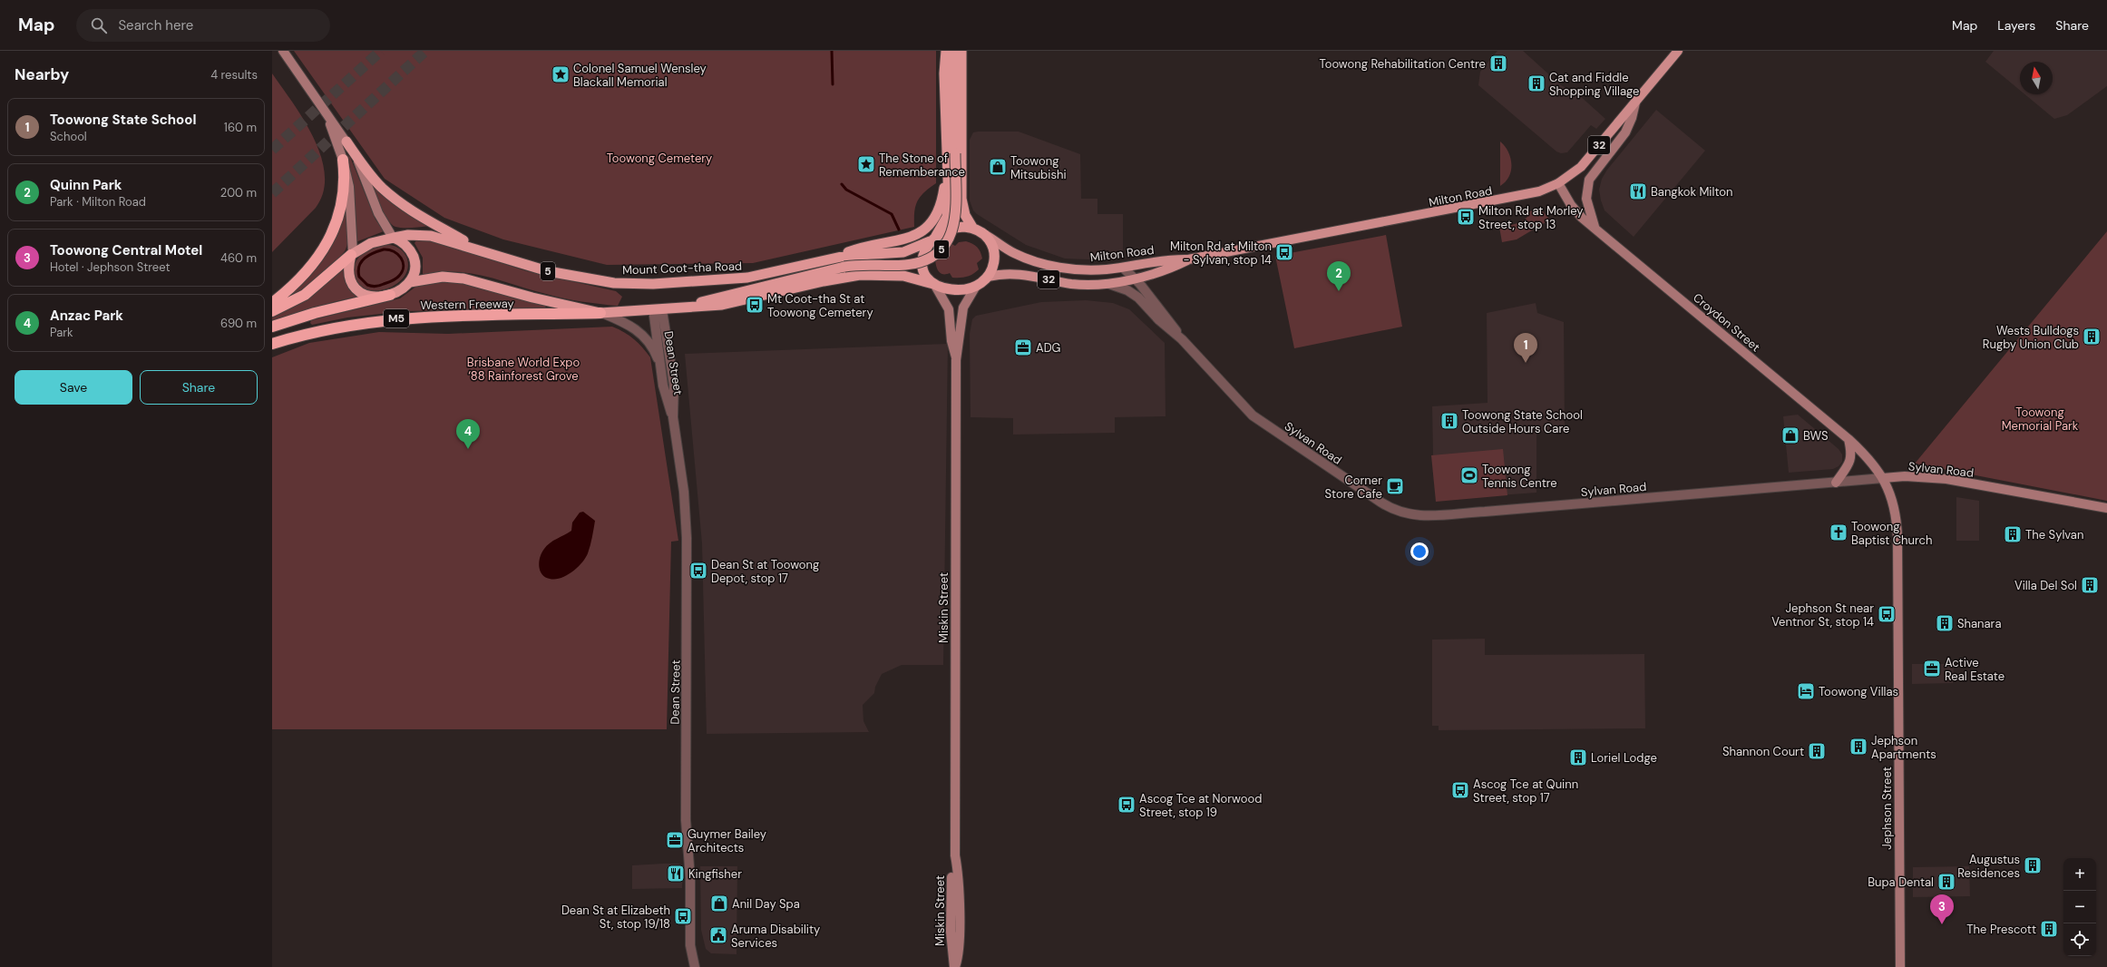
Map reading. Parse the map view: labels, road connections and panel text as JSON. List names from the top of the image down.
{
  "streets": {
    "highway": [
      "5",
      "Mount Coot-tha Road",
      "Western Freeway",
      "M5"
    ],
    "main road": [
      "32",
      "Milton Road",
      "Croydon Street",
      "Sylvan Road",
      "Miskin Street",
      "Jephson Street"
    ],
    "street": ["Dean Street"]
  },
  "crossings": [
    ["Milton Road", "Mount Coot-tha Road"],
    ["Milton Road", "Croydon Street"],
    ["Milton Road", "Sylvan Road"],
    ["Milton Road", "Miskin Street"],
    ["5", "Mount Coot-tha Road"],
    ["5", "Western Freeway"],
    ["5", "Dean Street"],
    ["Mount Coot-tha Road", "Miskin Street"],
    ["Croydon Street", "Sylvan Road"],
    ["Croydon Street", "Jephson Street"],
    ["Sylvan Road", "Jephson Street"]
  ],
  "parks": ["Toowong Cemetery", "Brisbane World Expo ‘88 Rainforest Grove", "Toowong Memorial Park"],
  "places": {
    "building": [
      "Toowong Rehabilitation Centre",
      "Cat and Fiddle Shopping Village",
      "Wests Bulldogs Rugby Union Club",
      "Toowong State School Outside Hours Care",
      "The Sylvan",
      "Villa Del Sol",
      "Shanara",
      "Jephson Apartments",
      "Shannon Court",
      "Loriel Lodge",
      "Augustus Residences",
      "Bupa Dental",
      "The Prescott"
    ],
    "place": ["Colonel Samuel Wensley Blackall Memorial", "The Stone of Rememberance"],
    "shop": ["Toowong Mitsubishi", "BWS", "Anil Day Spa"],
    "restaurant": ["Bangkok Milton", "Kingfisher"],
    "bus stop": [
      "Milton Rd at Morley Street, stop 13",
      "Milton Rd at Milton - Sylvan, stop 14",
      "Mt Coot-tha St at Toowong Cemetery",
      "Dean St at Toowong Depot, stop 17",
      "Jephson St near Ventnor St, stop 14",
      "Ascog Tce at Quinn Street, stop 17",
      "Ascog Tce at Norwood Street, stop 19",
      "Dean St at Elizabeth St, stop 19/18"
    ],
    "office": ["ADG", "Active Real Estate", "Guymer Bailey Architects"],
    "sports": ["Toowong Tennis Centre"],
    "cafe": ["Corner Store Cafe"],
    "church": ["Toowong Baptist Church"],
    "hotel": ["Toowong Villas"],
    "public building": ["Aruma Disability Services"]
  },
  "north": "top",
  "page": {
    "header": "Map",
    "search": "Search here",
    "nav": ["Map", "Layers", "Share"],
    "heading": ["Nearby", "4 results"],
    "list": [
      {
        "mark": "1",
        "name": "Toowong State School",
        "note": "School",
        "value": "160 m"
      },
      {
        "mark": "2",
        "name": "Quinn Park",
        "note": "Park · Milton Road",
        "value": "200 m"
      },
      {
        "mark": "3",
        "name": "Toowong Central Motel",
        "note": "Hotel · Jephson Street",
        "value": "460 m"
      },
      {
        "mark": "4",
        "name": "Anzac Park",
        "note": "Park",
        "value": "690 m"
      }
    ],
    "pins": [
      "2",
      "1",
      "4",
      "3"
    ],
    "buttons": ["Save", "Share"],
    "map_buttons": ["+", "−"]
  }
}
